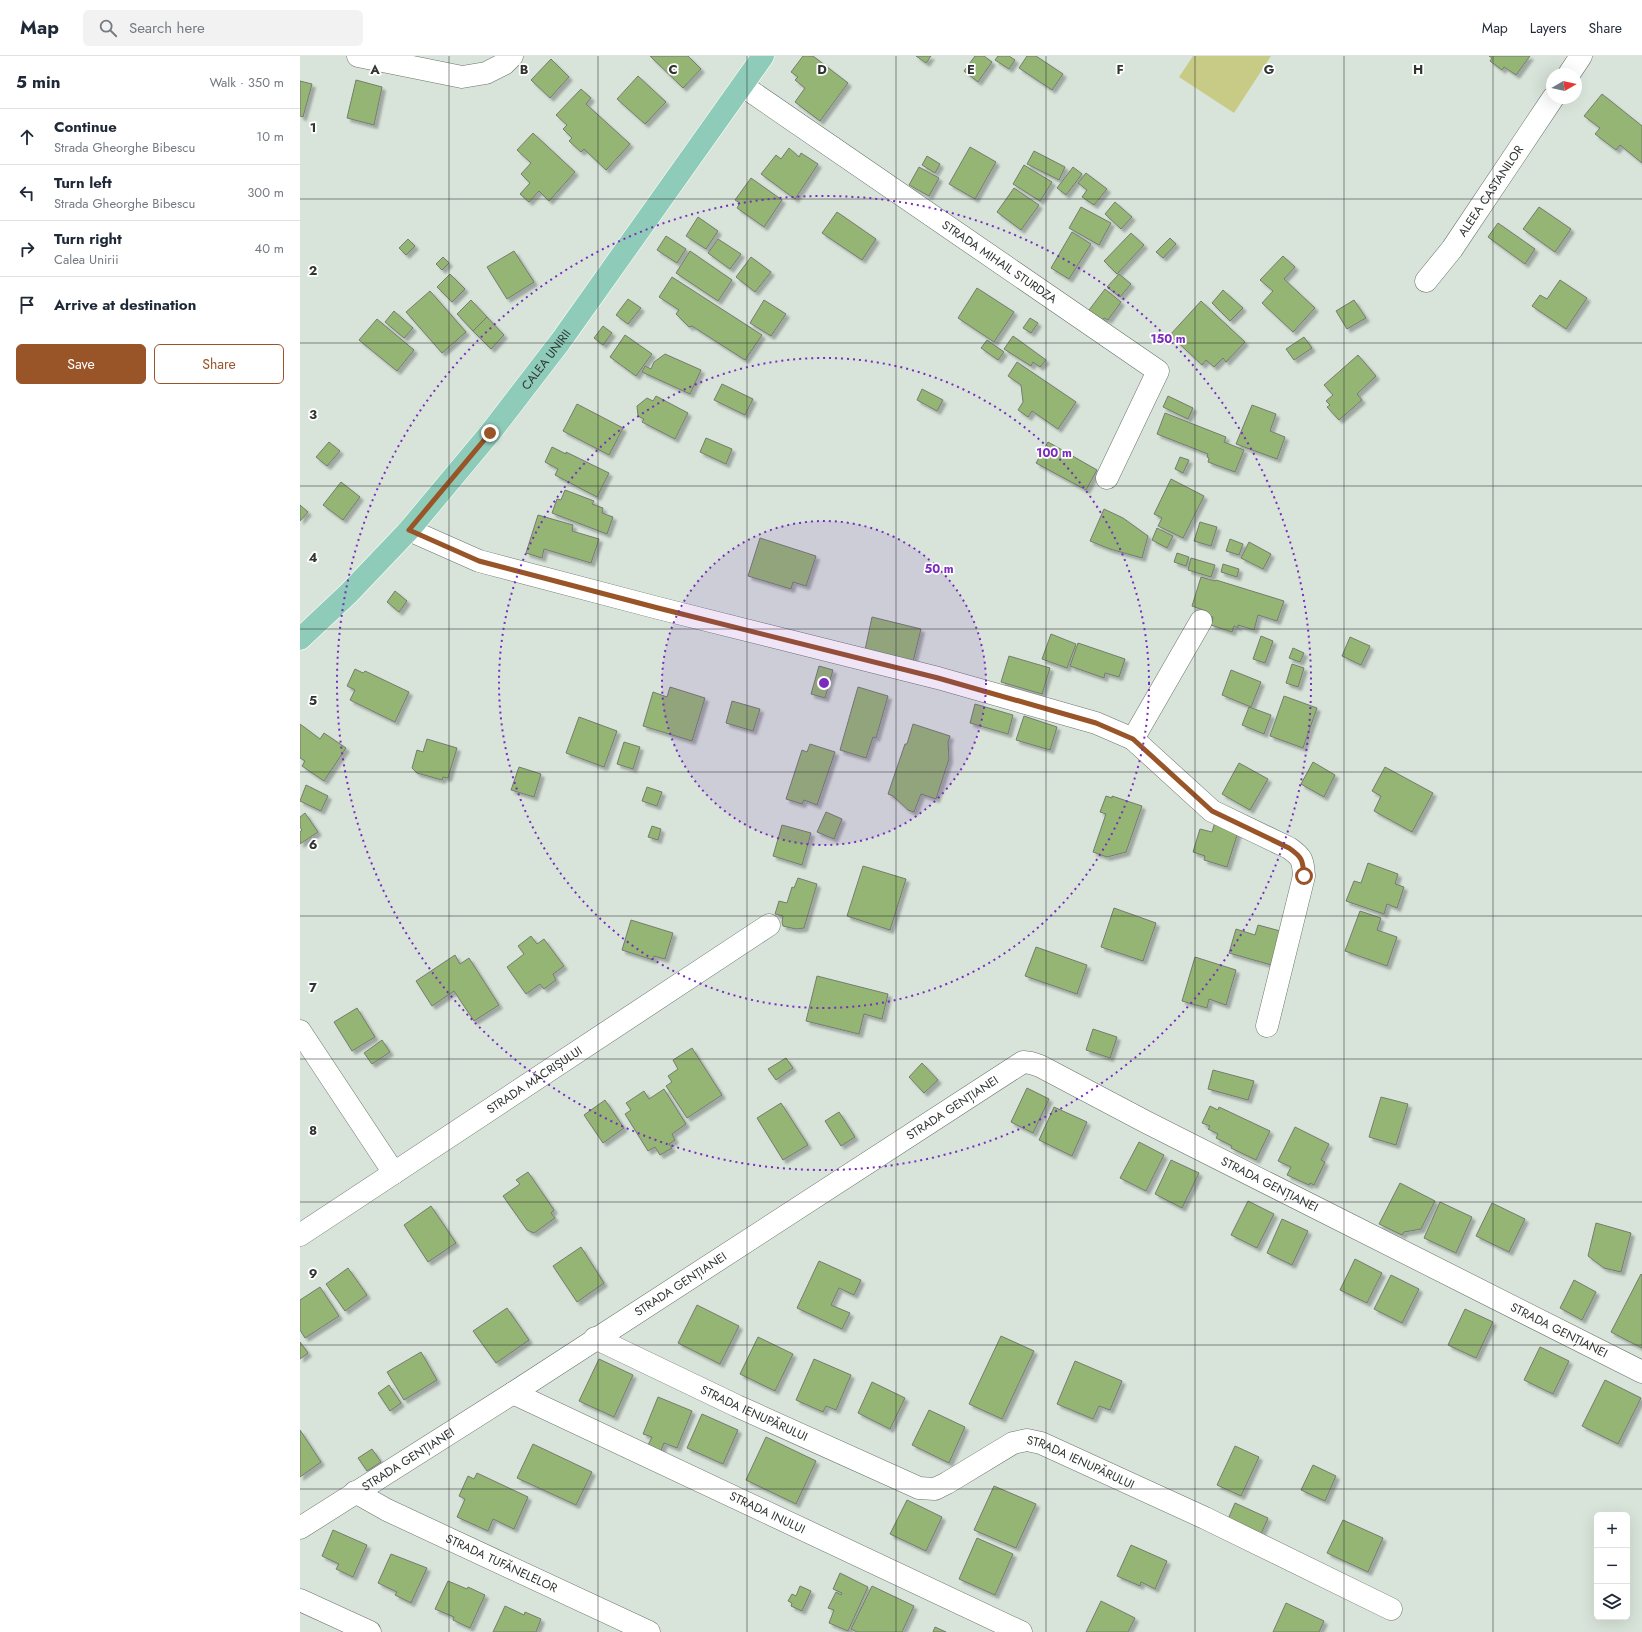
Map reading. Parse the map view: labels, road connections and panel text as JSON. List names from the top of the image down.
{
  "streets": {
    "main road": ["CALEA UNIRII"],
    "street": [
      "ALEEA CASTANILOR",
      "STRADA MIHAIL STURDZA",
      "STRADA MĂCRIȘULUI",
      "STRADA GENȚIANEI",
      "STRADA IENUPĂRULUI",
      "STRADA INULUI",
      "STRADA TUFĂNELELOR"
    ]
  },
  "crossings": [
    ["STRADA MIHAIL STURDZA", "CALEA UNIRII"],
    ["STRADA GENȚIANEI", "STRADA IENUPĂRULUI"],
    ["STRADA GENȚIANEI", "STRADA INULUI"],
    ["STRADA GENȚIANEI", "STRADA TUFĂNELELOR"]
  ],
  "north": "right",
  "page": {
    "header": "Map",
    "search": "Search here",
    "nav": ["Map", "Layers", "Share"],
    "heading": ["5 min", "Walk · 350 m"],
    "list": [
      ["Continue", "Strada Gheorghe Bibescu", "10 m"],
      ["Turn left", "Strada Gheorghe Bibescu", "300 m"],
      ["Turn right", "Calea Unirii", "40 m"],
      "Arrive at destination"
    ],
    "buttons": ["Save", "Share"],
    "map_buttons": ["+", "−"]
  },
  "grid": {
    "columns": [
      "A",
      "B",
      "C",
      "D",
      "E",
      "F",
      "G",
      "H"
    ],
    "rows": [
      "1",
      "2",
      "3",
      "4",
      "5",
      "6",
      "7",
      "8",
      "9"
    ]
  },
  "rings": ["150 m", "100 m", "50 m"]
}
